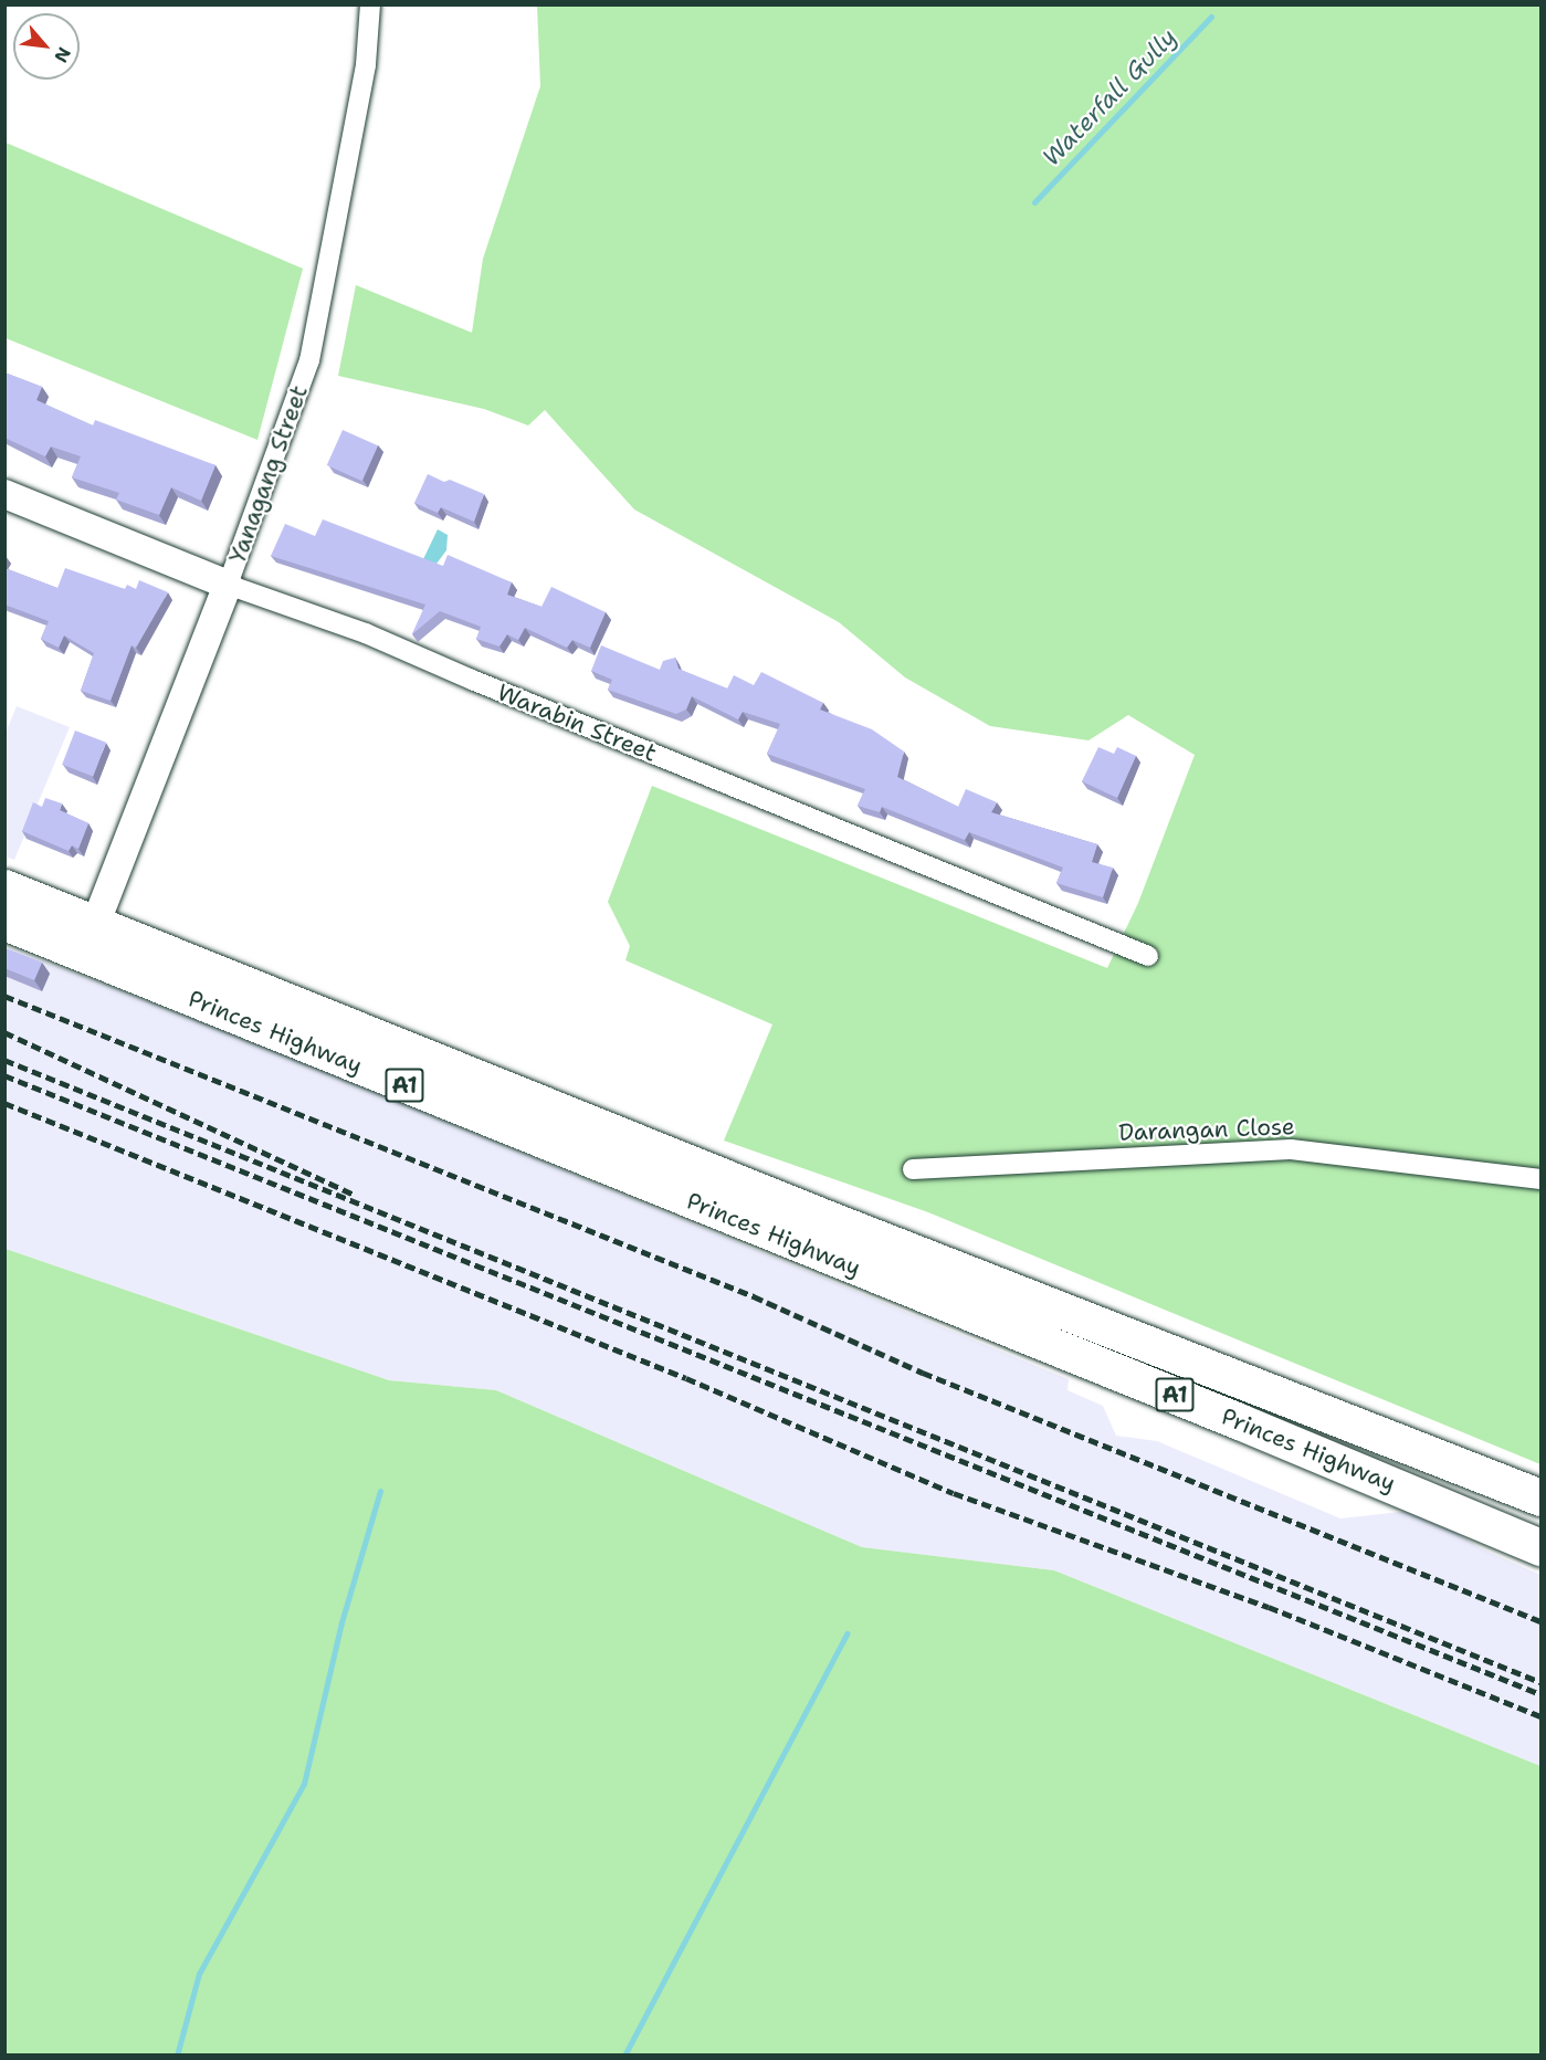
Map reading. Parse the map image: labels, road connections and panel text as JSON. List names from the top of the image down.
{
  "streets": {
    "highway": ["Princes Highway", "A1"],
    "street": ["Yanagang Street", "Warabin Street", "Darangan Close"]
  },
  "crossings": [
    ["Yanagang Street", "Warabin Street"],
    ["Yanagang Street", "Princes Highway"]
  ],
  "water": ["Waterfall Gully"],
  "north": "bottom right"
}
